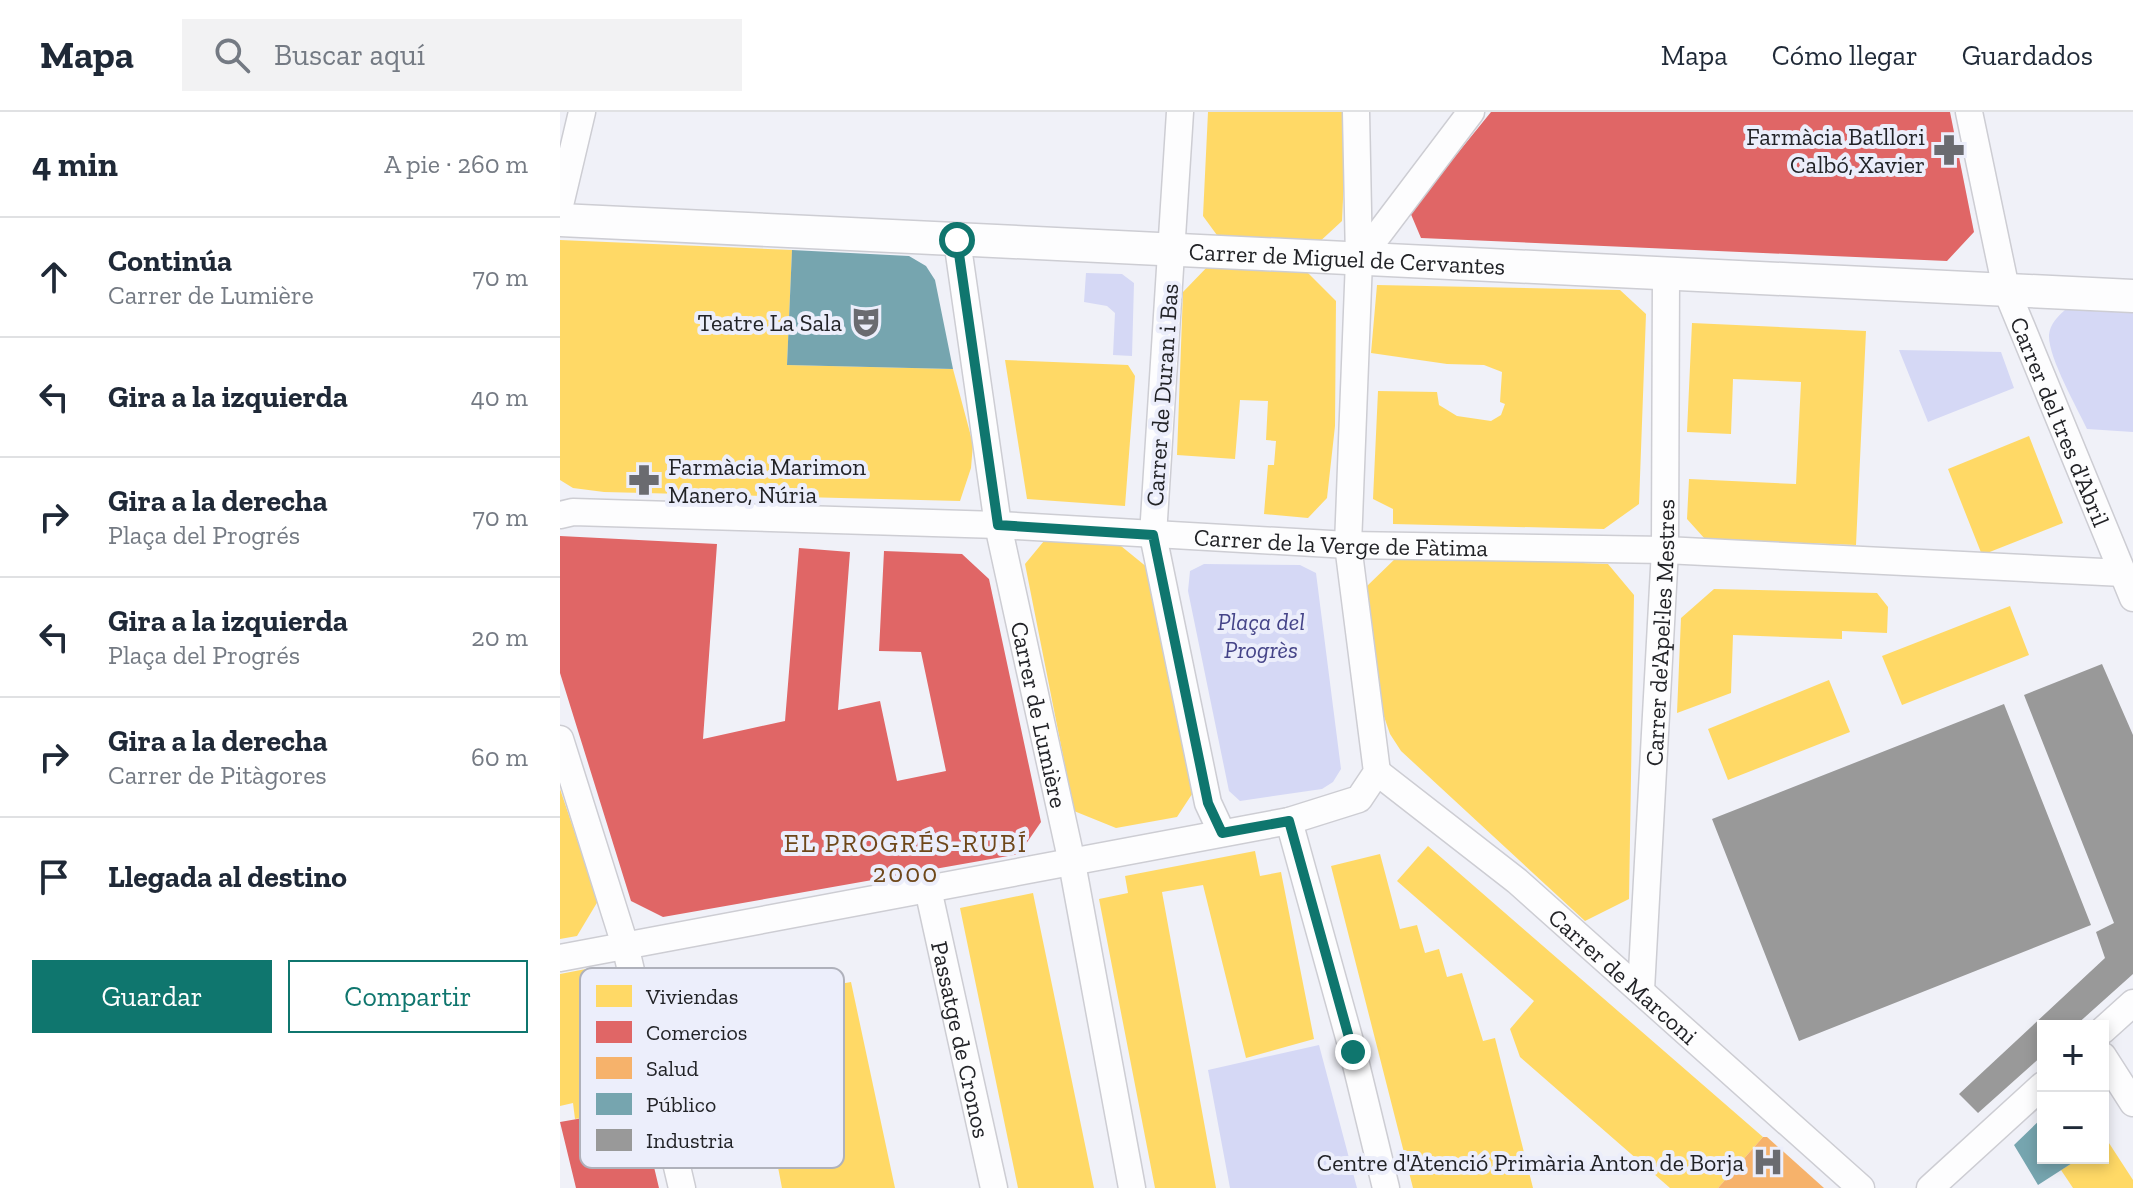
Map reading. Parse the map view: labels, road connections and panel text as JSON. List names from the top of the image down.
{
  "streets": {
    "street": [
      "Carrer de Miguel de Cervantes",
      "Carrer de Duran i Bas",
      "Carrer del tres d'Abril",
      "Carrer de la Verge de Fàtima",
      "Carrer de'Apel·les Mestres",
      "Carrer de Lumière",
      "Carrer de Marconi",
      "Passatge de Cronos"
    ]
  },
  "crossings": [
    ["Carrer de Miguel de Cervantes", "Carrer de Duran i Bas"],
    ["Carrer de Miguel de Cervantes", "Carrer del tres d'Abril"],
    ["Carrer de Miguel de Cervantes", "Carrer de'Apel·les Mestres"],
    ["Carrer de Miguel de Cervantes", "Carrer de Lumière"],
    ["Carrer de Duran i Bas", "Carrer de la Verge de Fàtima"],
    ["Carrer del tres d'Abril", "Carrer de la Verge de Fàtima"],
    ["Carrer de la Verge de Fàtima", "Carrer de'Apel·les Mestres"],
    ["Carrer de la Verge de Fàtima", "Carrer de Lumière"],
    ["Carrer de'Apel·les Mestres", "Carrer de Marconi"]
  ],
  "districts": ["EL PROGRÉS-RUBÍ 2000"],
  "parks": ["Plaça del Progrès"],
  "places": {
    "pharmacy": ["Farmàcia Batllori Calbó, Xavier", "Farmàcia Marimon Manero, Núria"],
    "theatre": ["Teatre La Sala"],
    "hospital": ["Centre d'Atenció Primària Anton de Borja"]
  },
  "legend": [
    "Viviendas",
    "Comercios",
    "Salud",
    "Público",
    "Industria"
  ],
  "page": {
    "header": "Mapa",
    "search": "Buscar aquí",
    "nav": ["Mapa", "Cómo llegar", "Guardados"],
    "heading": ["4 min", "A pie · 260 m"],
    "list": [
      ["Continúa", "Carrer de Lumière", "70 m"],
      ["Gira a la izquierda", "40 m"],
      ["Gira a la derecha", "Plaça del Progrés", "70 m"],
      ["Gira a la izquierda", "Plaça del Progrés", "20 m"],
      ["Gira a la derecha", "Carrer de Pitàgores", "60 m"],
      "Llegada al destino"
    ],
    "buttons": ["Guardar", "Compartir"],
    "map_buttons": ["+", "−"]
  }
}
